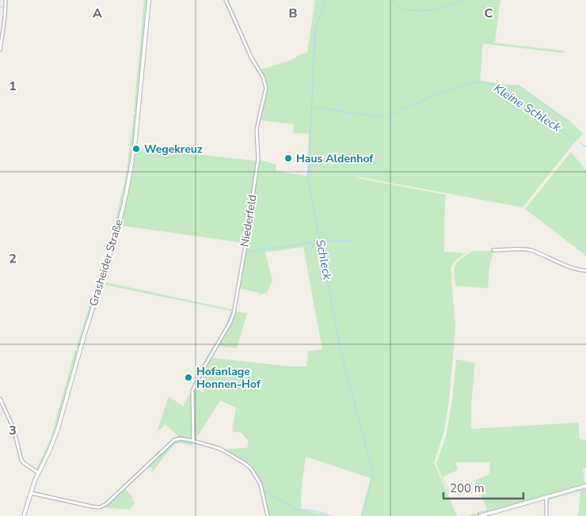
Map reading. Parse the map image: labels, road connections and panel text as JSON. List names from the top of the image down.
{
  "streets": {
    "street": ["Niederfeld", "Grasheider Straße"]
  },
  "water": ["Kleine Schleck", "Schleck"],
  "places": ["Wegekreuz", "Haus Aldenhof", "Hofanlage Honnen-Hof"],
  "scale_bar": "200 m",
  "grid": {
    "columns": ["A", "B", "C"],
    "rows": ["1", "2", "3"]
  }
}
